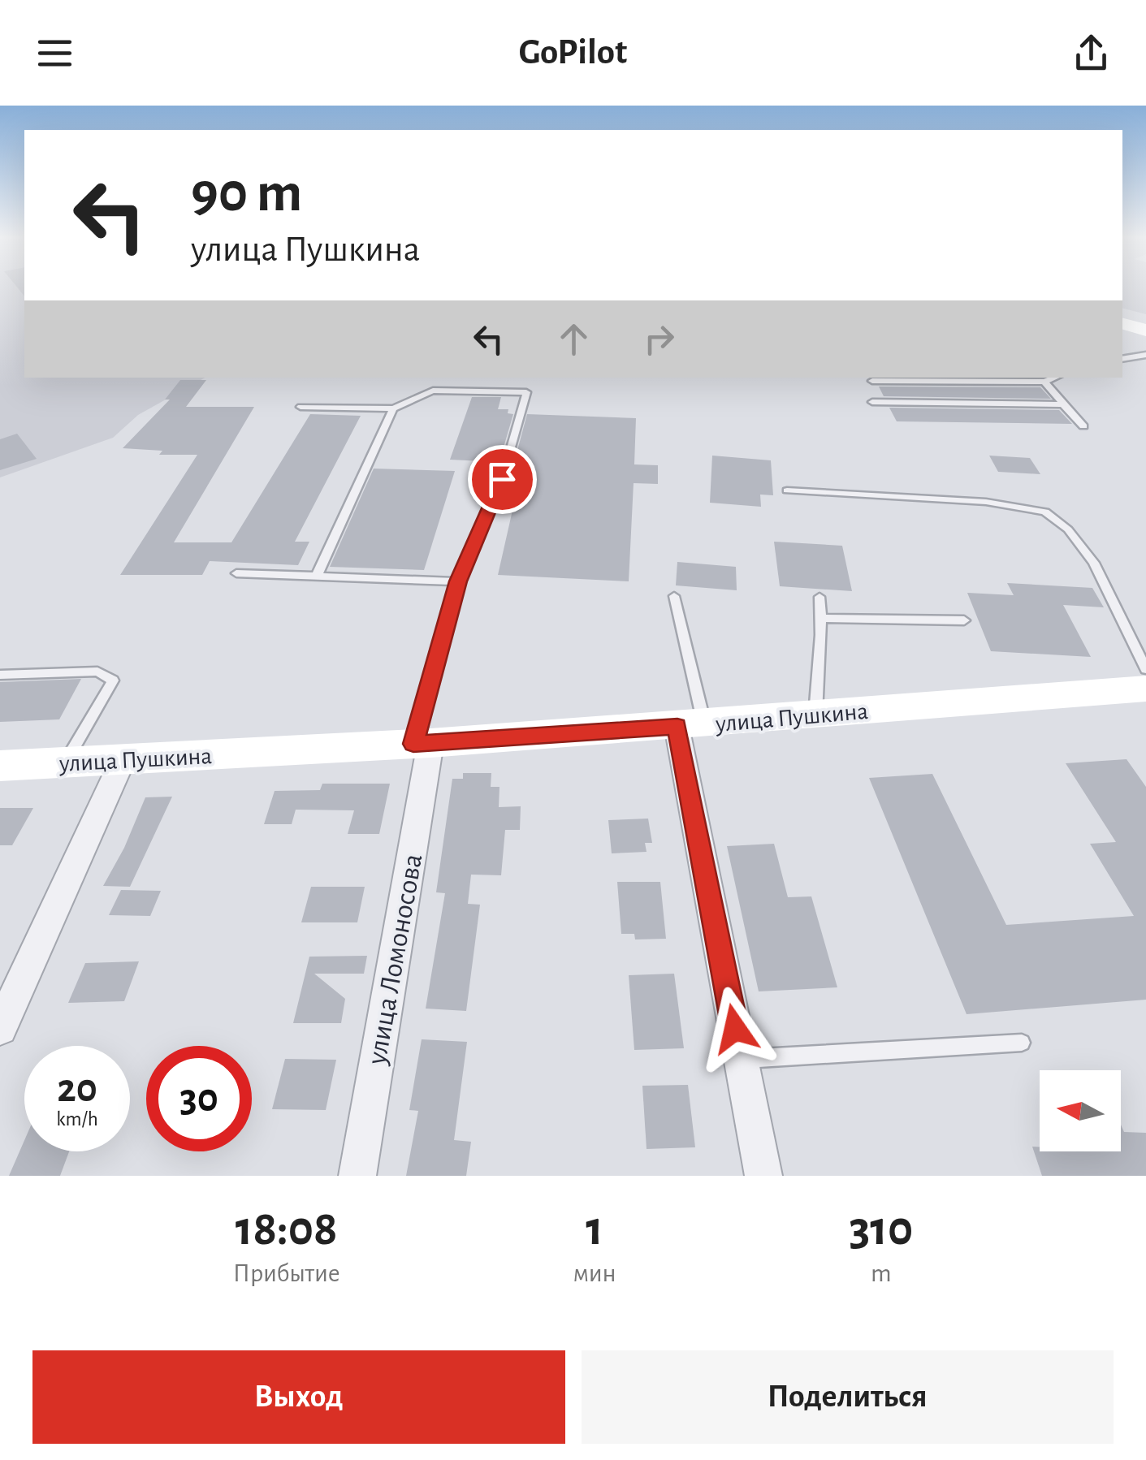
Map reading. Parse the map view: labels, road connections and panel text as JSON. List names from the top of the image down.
{
  "streets": {
    "street": ["улица Пушкина", "улица Ломоносова"]
  },
  "crossings": [
    ["улица Пушкина", "улица Ломоносова"]
  ],
  "north": "left",
  "page": {
    "header": "GoPilot",
    "turn": ["90 m", "улица Пушкина"],
    "speed": "20 km/h",
    "limit": "30",
    "eta": [
      "18:08",
      "Прибытие",
      "1",
      "мин",
      "310",
      "m"
    ],
    "buttons": ["Выход", "Поделиться"]
  }
}
